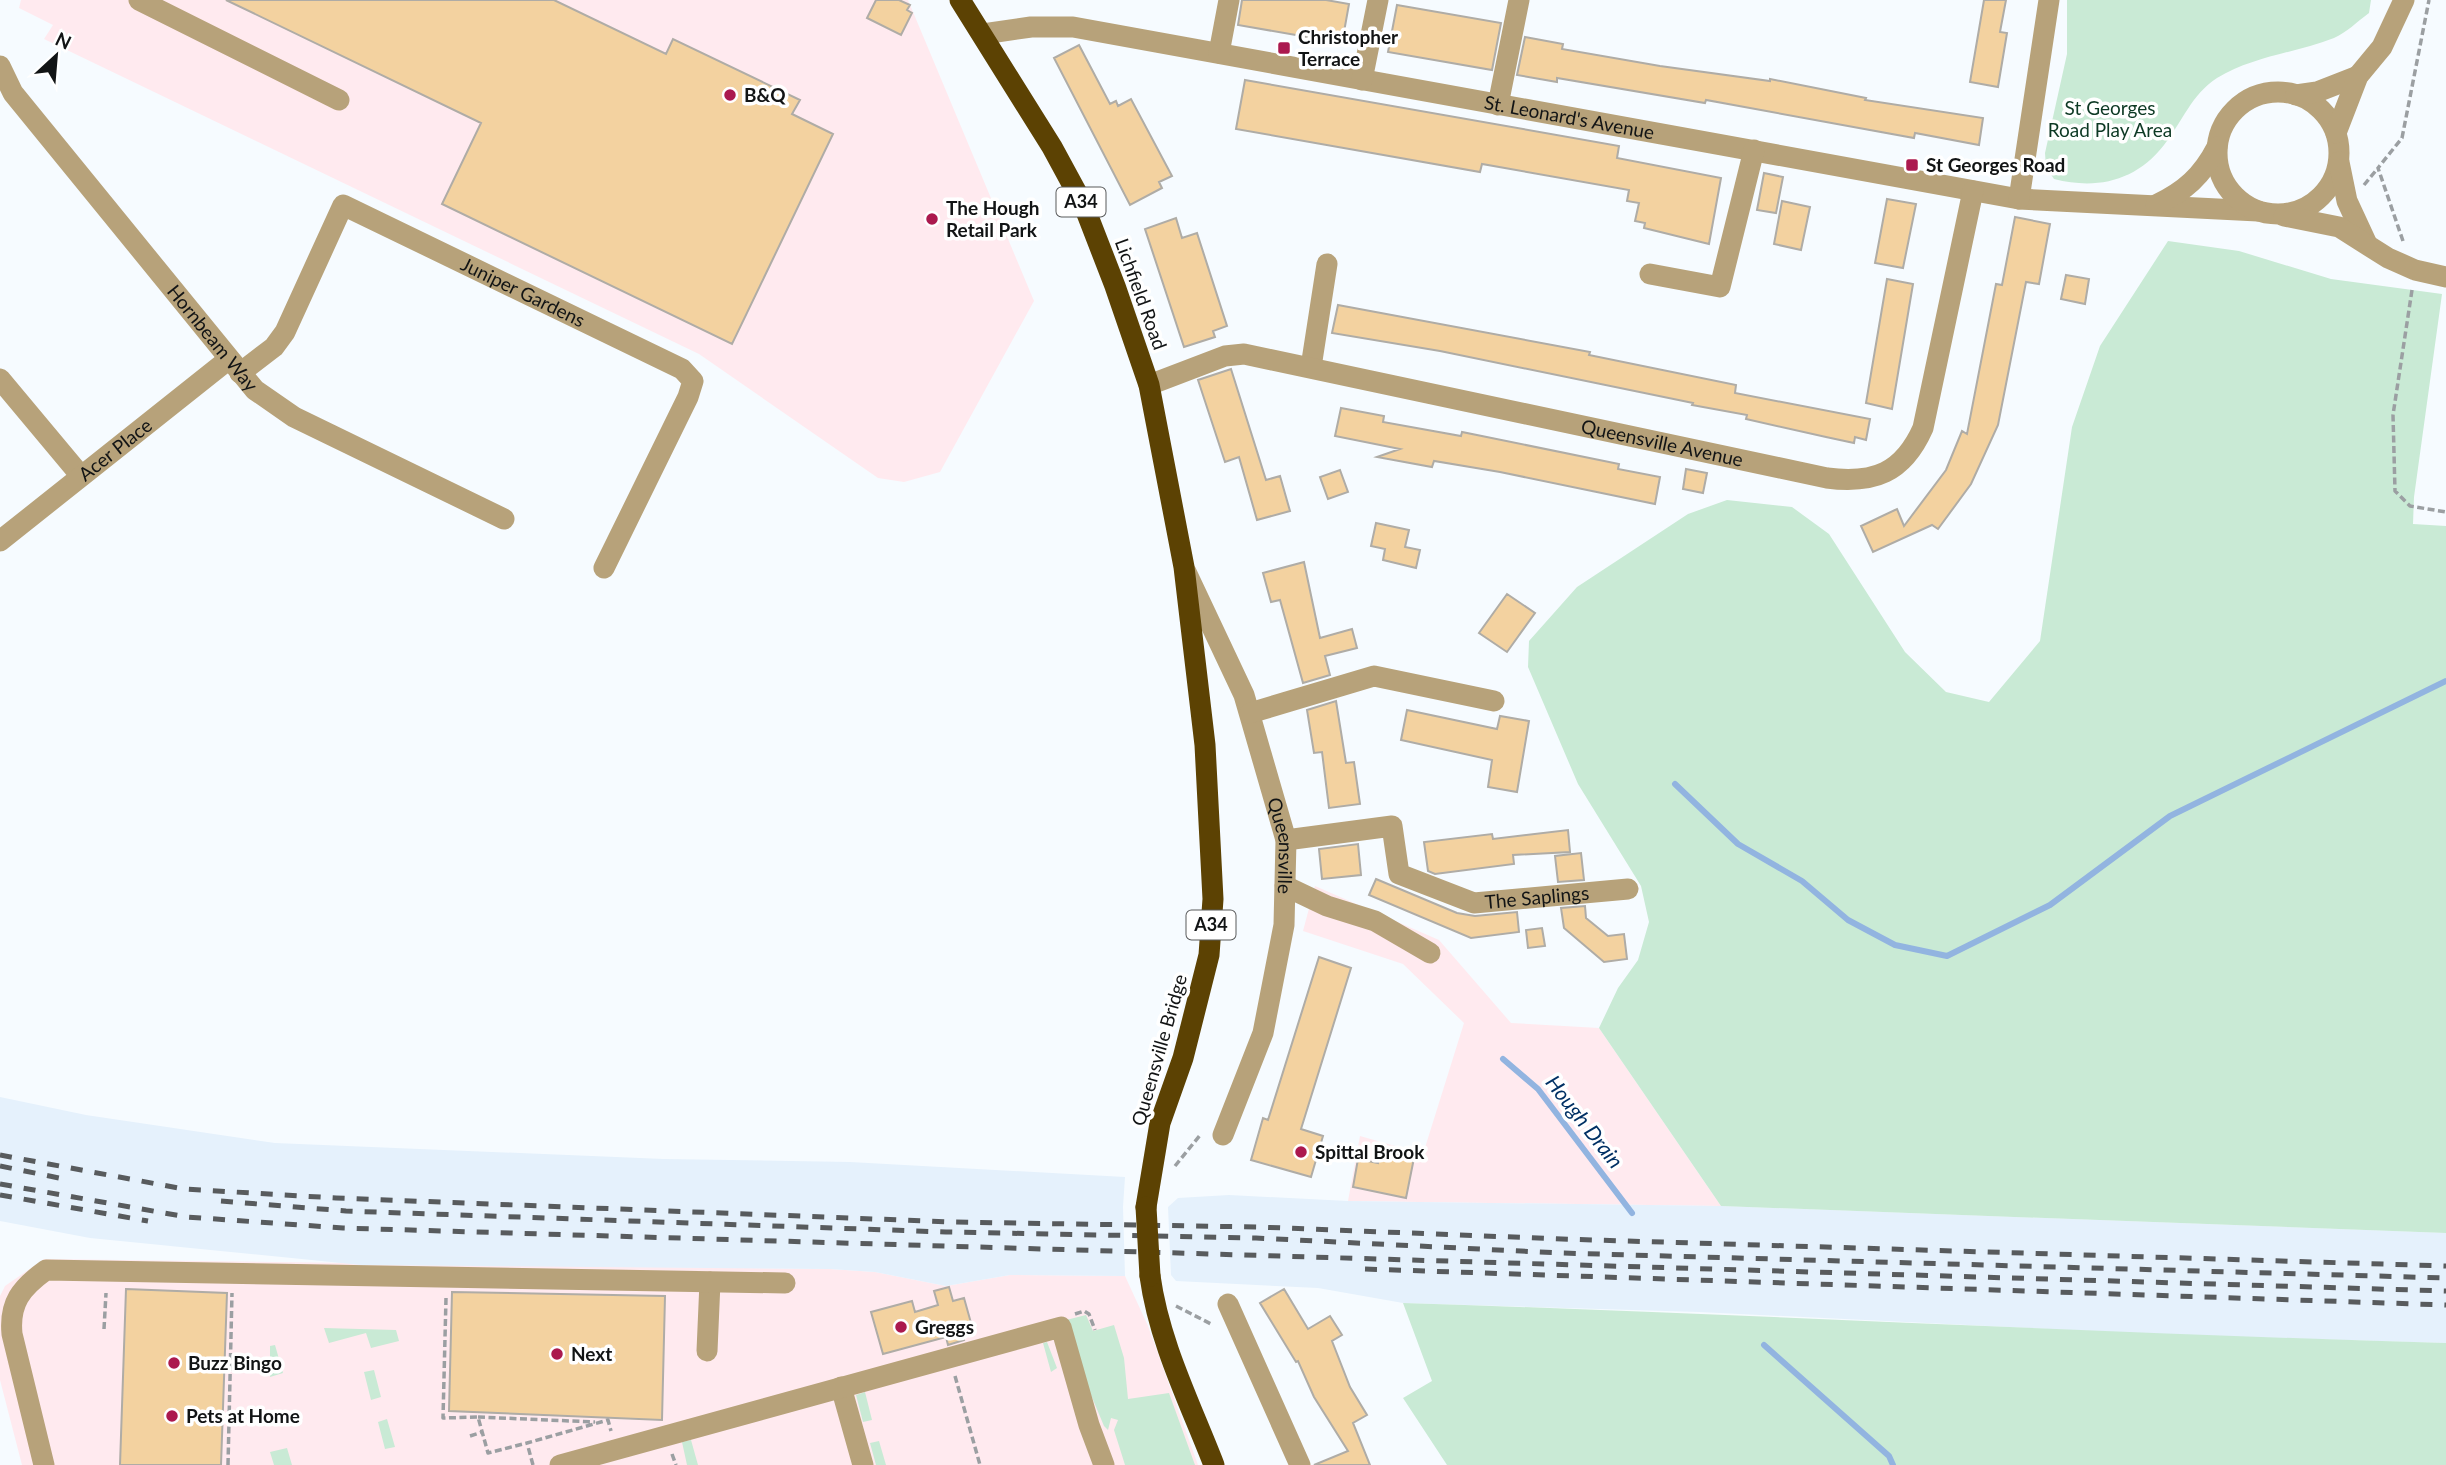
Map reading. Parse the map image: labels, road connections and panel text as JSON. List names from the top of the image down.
{
  "streets": {
    "highway": ["A34", "Lichfield Road", "Queensville Bridge"],
    "street": [
      "St. Leonard's Avenue",
      "Juniper Gardens",
      "Hornbeam Way",
      "Queensville Avenue",
      "Acer Place",
      "Queensville",
      "The Saplings"
    ]
  },
  "crossings": [
    ["St. Leonard's Avenue", "Lichfield Road"],
    ["St. Leonard's Avenue", "Queensville Avenue"],
    ["Juniper Gardens", "Hornbeam Way"],
    ["Juniper Gardens", "Acer Place"],
    ["Lichfield Road", "Queensville Avenue"],
    ["Lichfield Road", "Queensville"],
    ["Lichfield Road", "Queensville Bridge"],
    ["Hornbeam Way", "Acer Place"],
    ["Queensville", "The Saplings"]
  ],
  "water": ["Hough Drain"],
  "parks": ["St Georges Road Play Area"],
  "places": {
    "transit": ["Christopher Terrace", "St Georges Road"],
    "other": [
      "B&Q",
      "The Hough Retail Park",
      "Spittal Brook",
      "Greggs",
      "Next",
      "Buzz Bingo",
      "Pets at Home"
    ]
  },
  "north": "top right"
}
